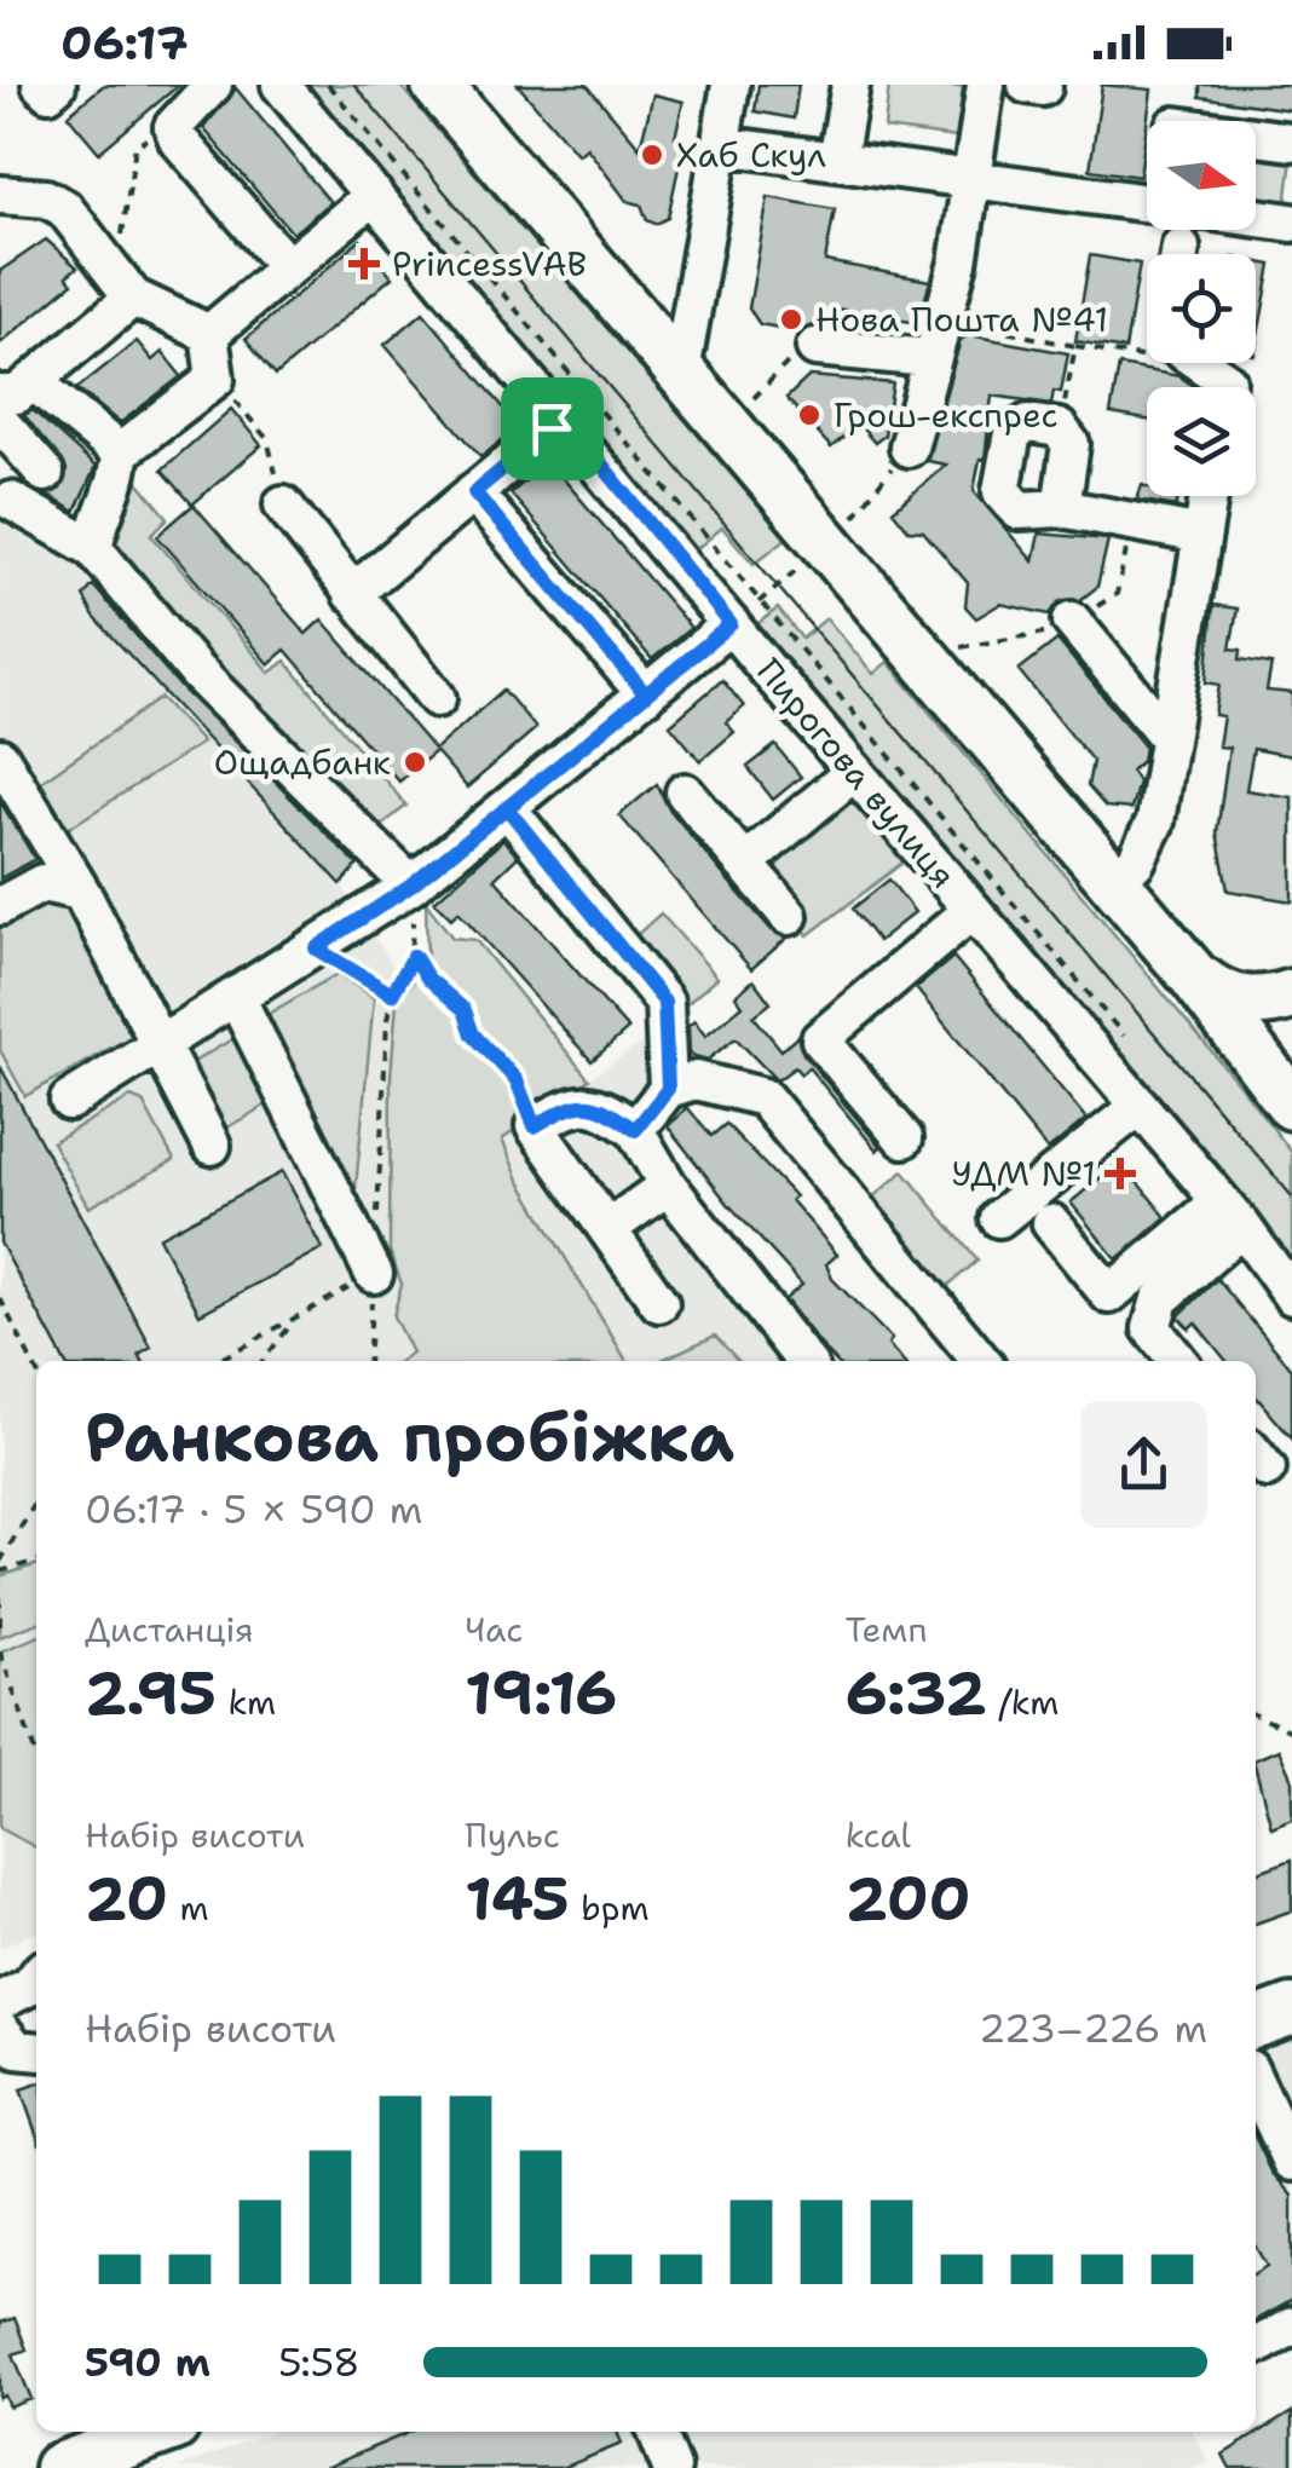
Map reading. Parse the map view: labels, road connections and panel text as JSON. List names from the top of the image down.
{
  "streets": {
    "street": ["Пирогова вулиця"]
  },
  "places": {
    "other": [
      "Хаб Скул",
      "Нова Пошта №41",
      "Грош-експрес",
      "Ощадбанк"
    ],
    "health": ["PrincessVAB", "УДМ №1"]
  },
  "north": "right",
  "page": {
    "status": "06:17",
    "heading": ["Ранкова пробіжка", "06:17 · 5 × 590 m"],
    "stats": [
      ["Дистанція", "2.95 km"],
      ["Час", "19:16"],
      ["Темп", "6:32 /km"],
      ["Набір висоти", "20 m"],
      ["Пульс", "145 bpm"],
      ["kcal", "200"]
    ],
    "chart": ["Набір висоти", "223–226 m"],
    "list": [
      {
        "name": "590 m",
        "note": "5:58"
      }
    ]
  }
}
